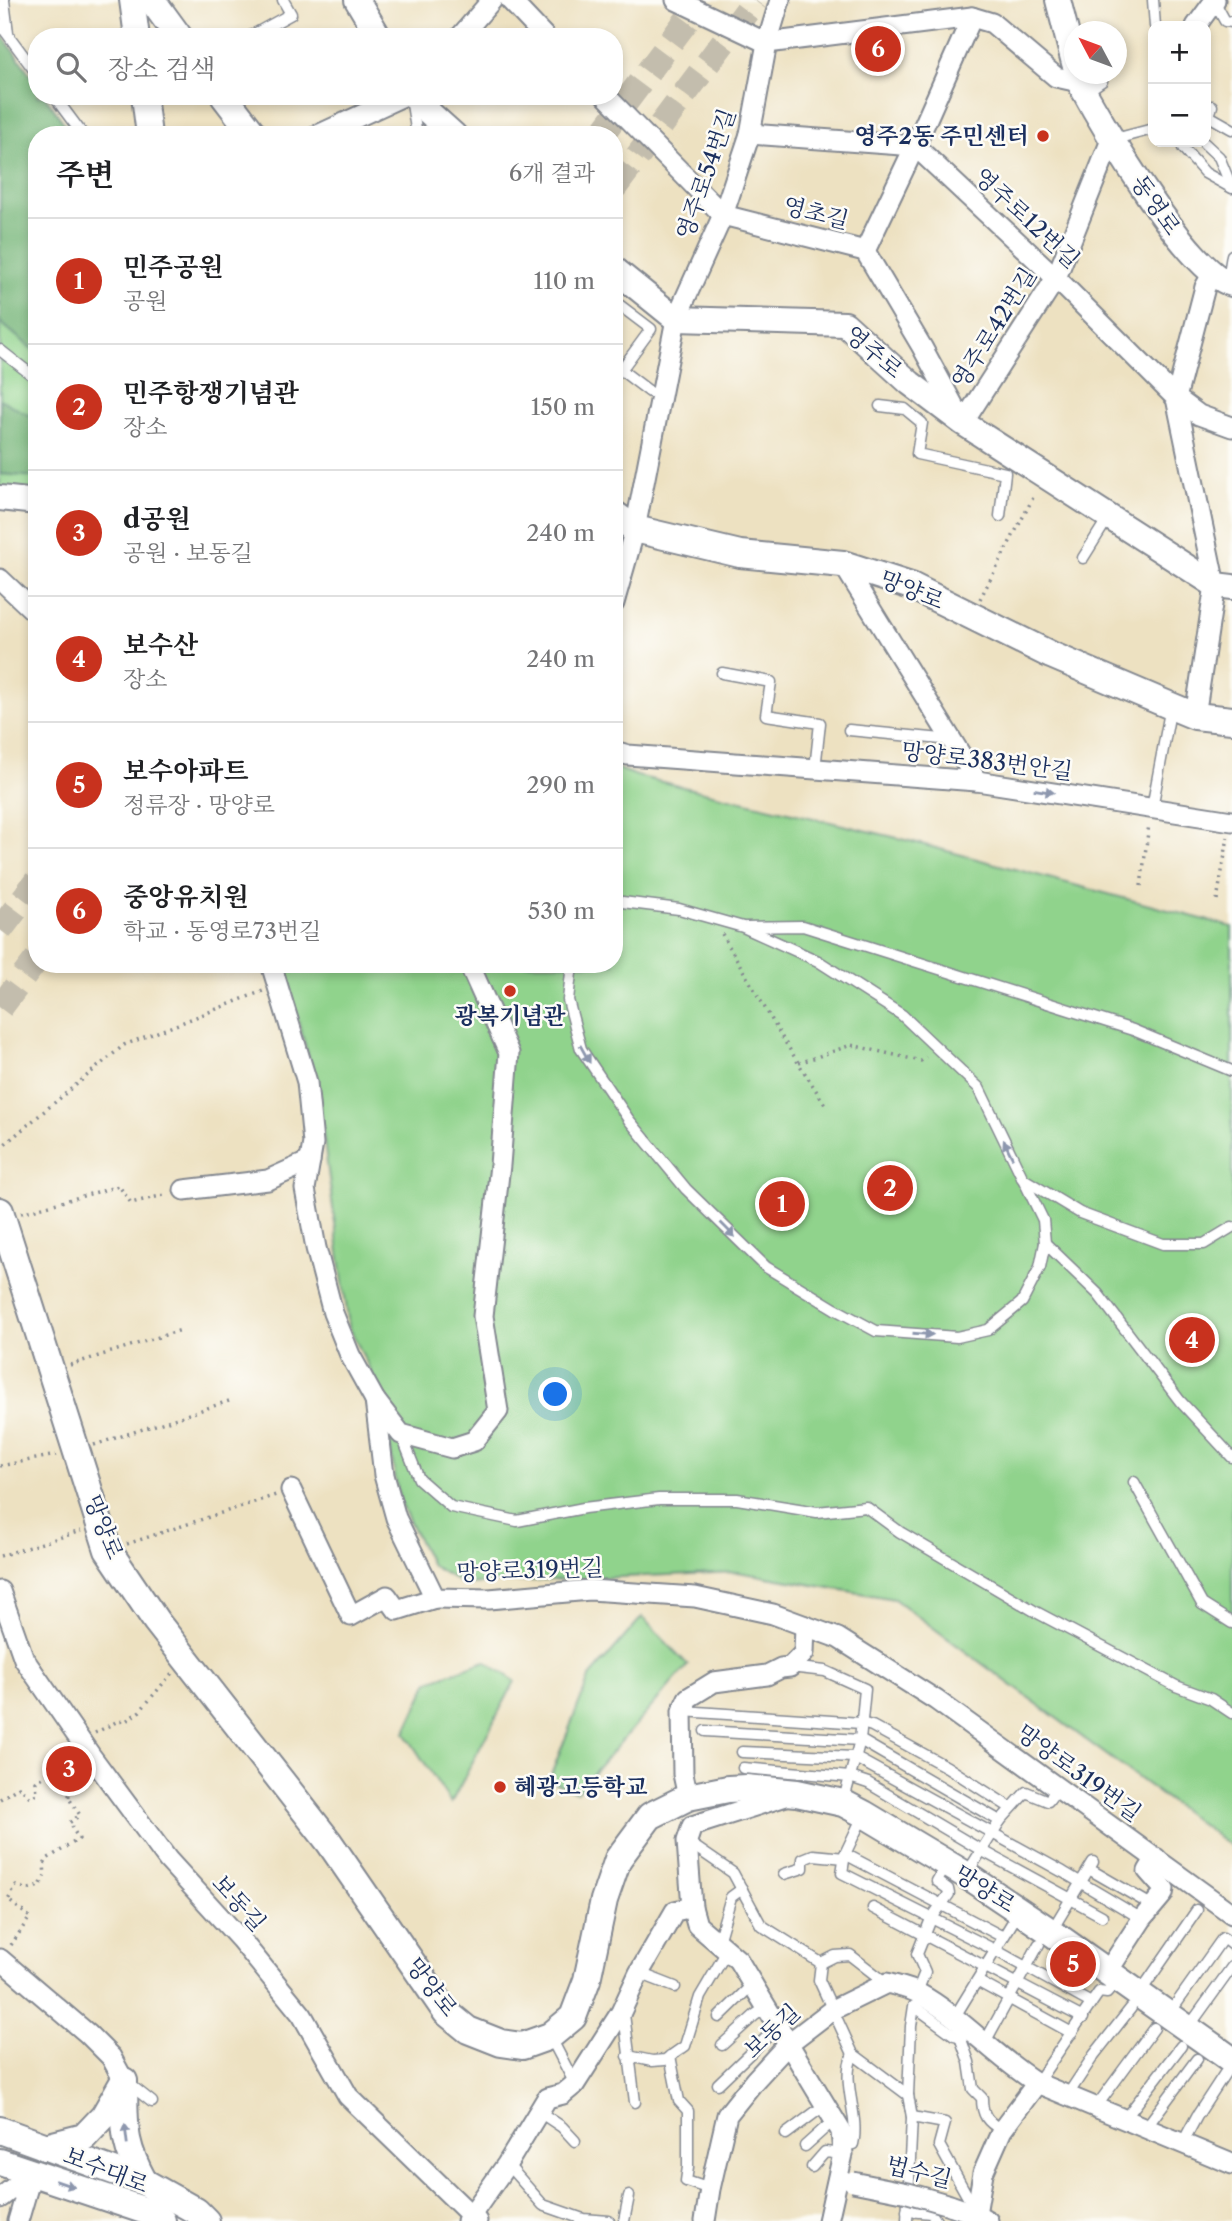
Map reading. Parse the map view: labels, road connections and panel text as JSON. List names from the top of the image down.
{
  "streets": {
    "main road": ["망양로", "보수대로"],
    "street": [
      "영주로54번길",
      "동영로",
      "영초길",
      "영주로12번길",
      "영주로42번길",
      "영주로",
      "망양로383번안길",
      "망양로319번길",
      "보동길",
      "법수길"
    ]
  },
  "crossings": [
    ["영주로54번길", "영초길"],
    ["영주로54번길", "영주로"],
    ["영주로54번길", "망양로"],
    ["동영로", "영주로42번길"],
    ["영초길", "영주로42번길"],
    ["영초길", "영주로"],
    ["영주로12번길", "영주로42번길"],
    ["영주로42번길", "영주로"]
  ],
  "places": ["영주2동 주민센터", "광복기념관", "혜광고등학교"],
  "north": "top left",
  "page": {
    "map_buttons": ["+", "−"],
    "pins": [
      "6",
      "2",
      "1",
      "4",
      "3",
      "5"
    ],
    "search": "장소 검색",
    "heading": ["주변", "6개 결과"],
    "list": [
      {
        "mark": "1",
        "name": "민주공원",
        "note": "공원",
        "value": "110 m"
      },
      {
        "mark": "2",
        "name": "민주항쟁기념관",
        "note": "장소",
        "value": "150 m"
      },
      {
        "mark": "3",
        "name": "d공원",
        "note": "공원 · 보동길",
        "value": "240 m"
      },
      {
        "mark": "4",
        "name": "보수산",
        "note": "장소",
        "value": "240 m"
      },
      {
        "mark": "5",
        "name": "보수아파트",
        "note": "정류장 · 망양로",
        "value": "290 m"
      },
      {
        "mark": "6",
        "name": "중앙유치원",
        "note": "학교 · 동영로73번길",
        "value": "530 m"
      }
    ]
  }
}
